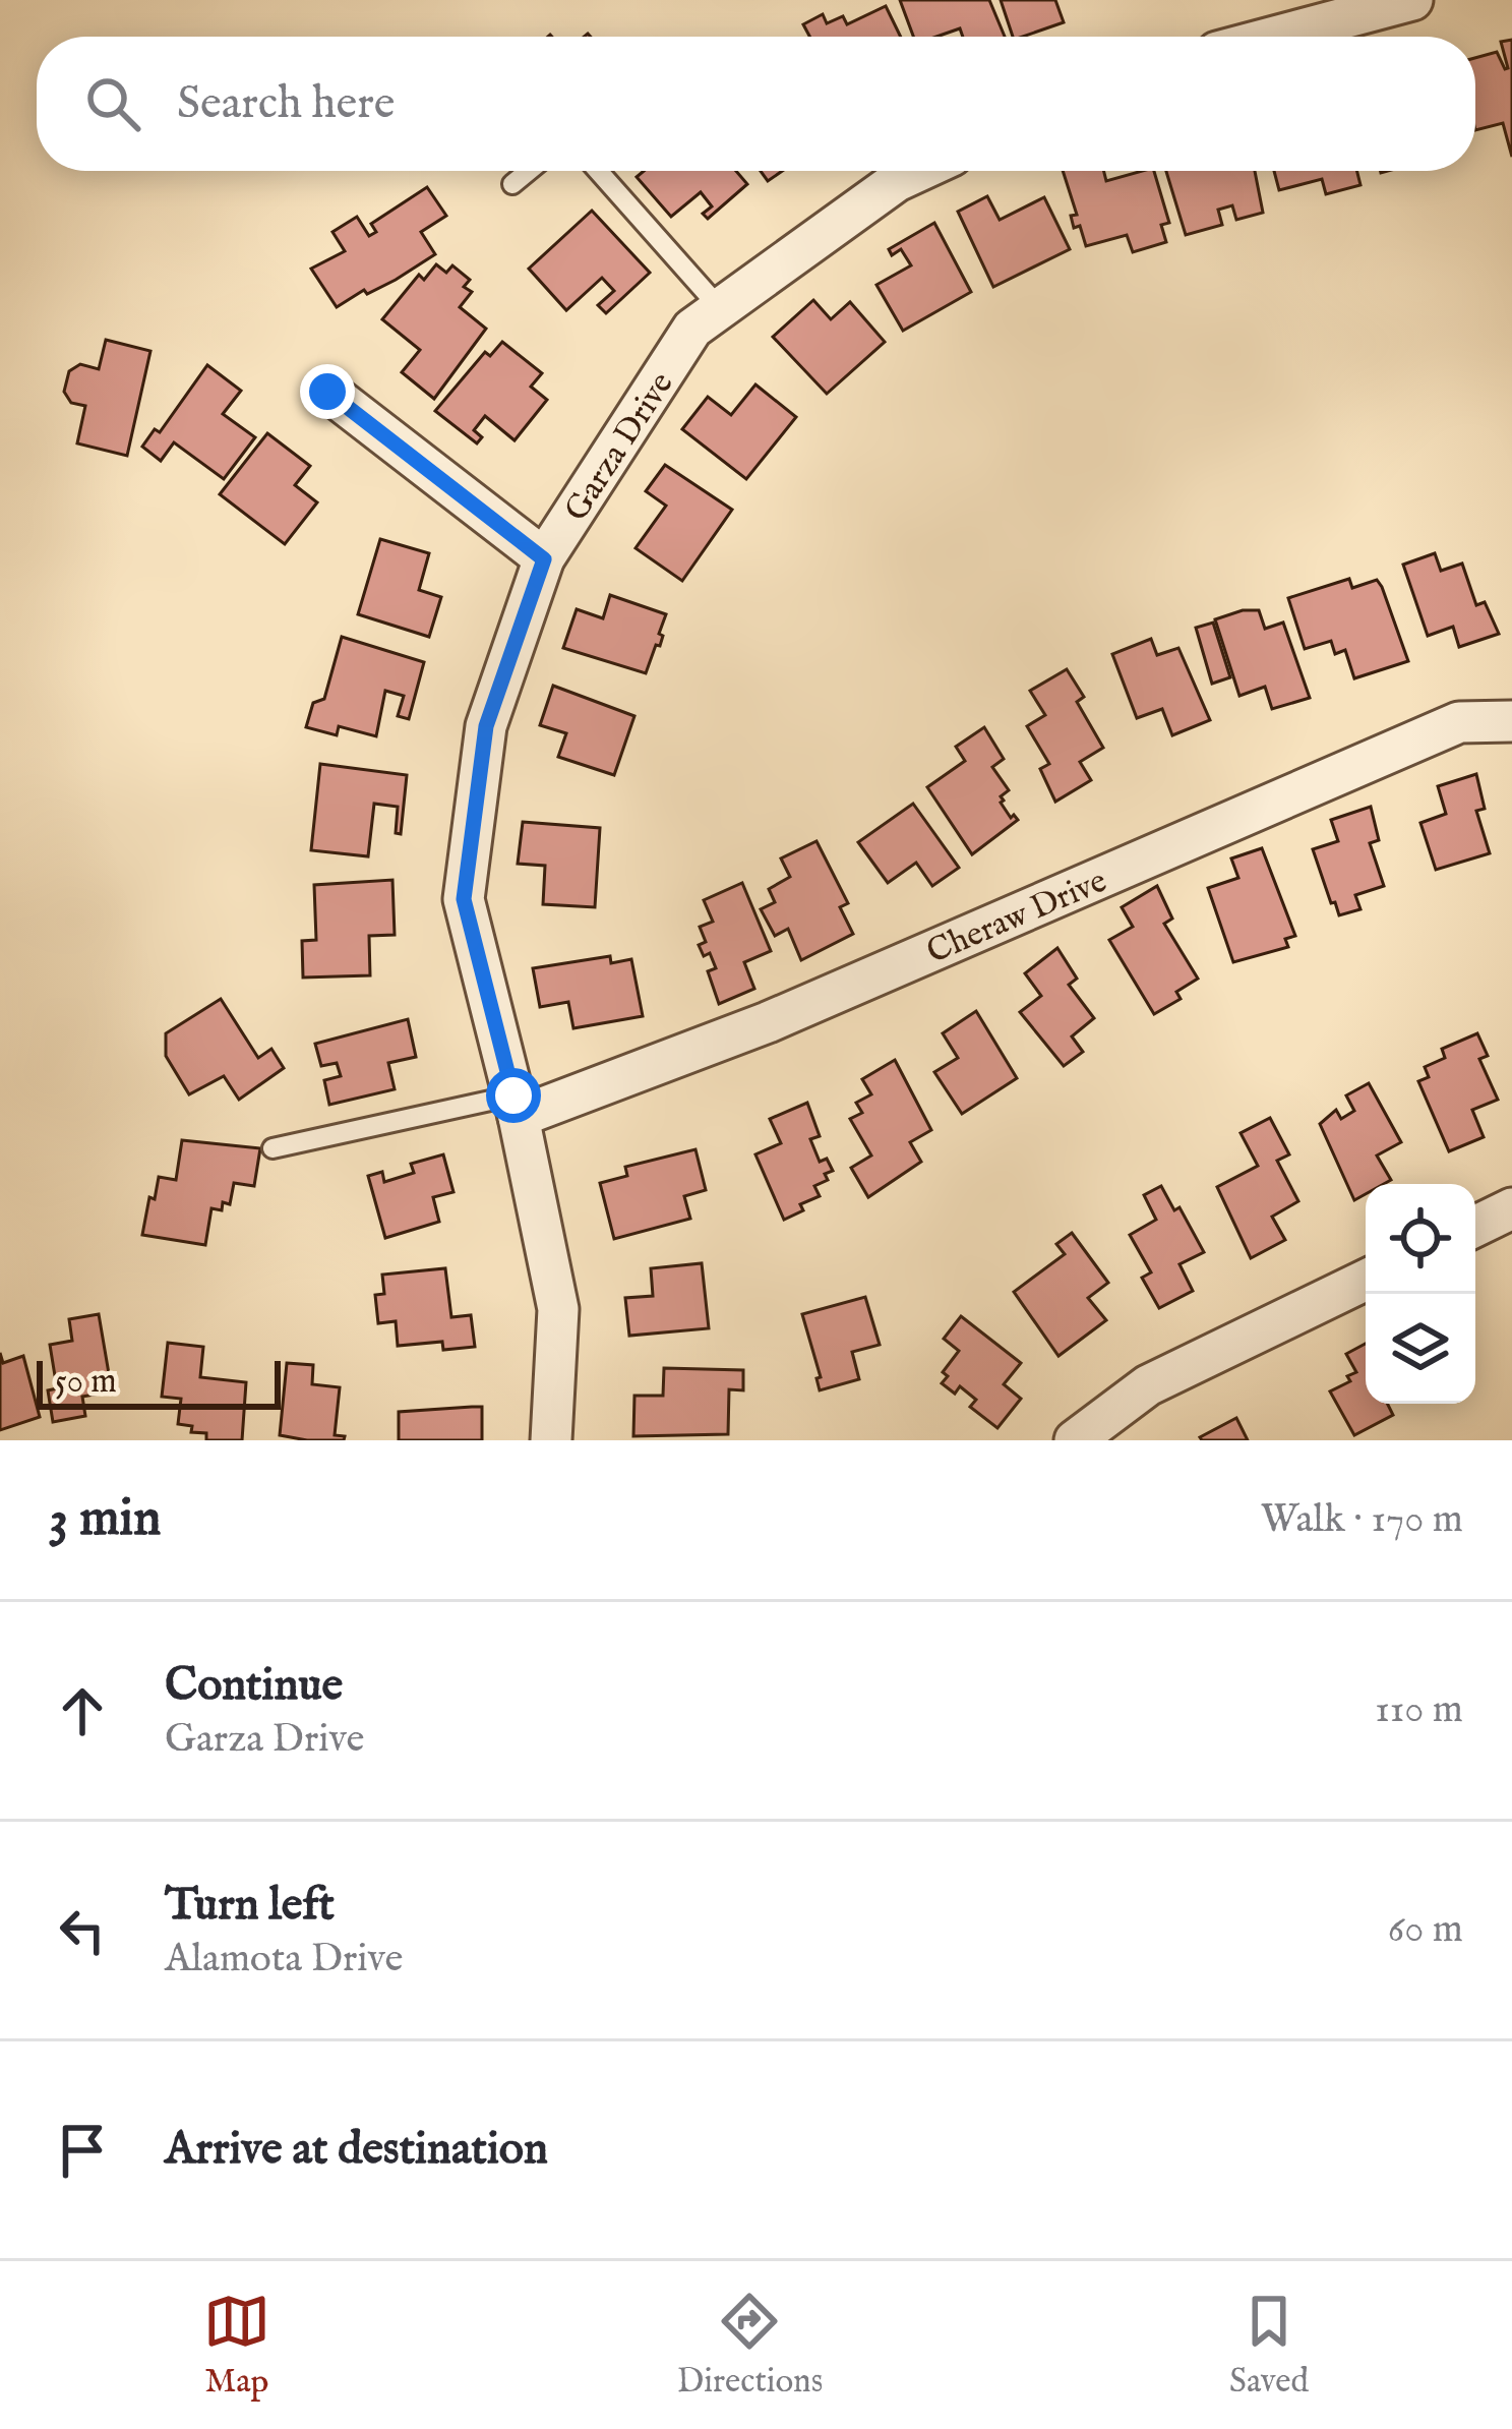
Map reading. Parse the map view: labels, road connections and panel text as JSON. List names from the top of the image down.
{
  "streets": {
    "street": ["Garza Drive", "Cheraw Drive"]
  },
  "crossings": [
    ["Garza Drive", "Cheraw Drive"]
  ],
  "scale_bar": "50 m",
  "page": {
    "search": "Search here",
    "scale": "50 m",
    "heading": ["3 min", "Walk · 170 m"],
    "list": [
      ["Continue", "Garza Drive", "110 m"],
      ["Turn left", "Alamota Drive", "60 m"],
      "Arrive at destination"
    ],
    "nav": ["Map", "Directions", "Saved"]
  }
}
